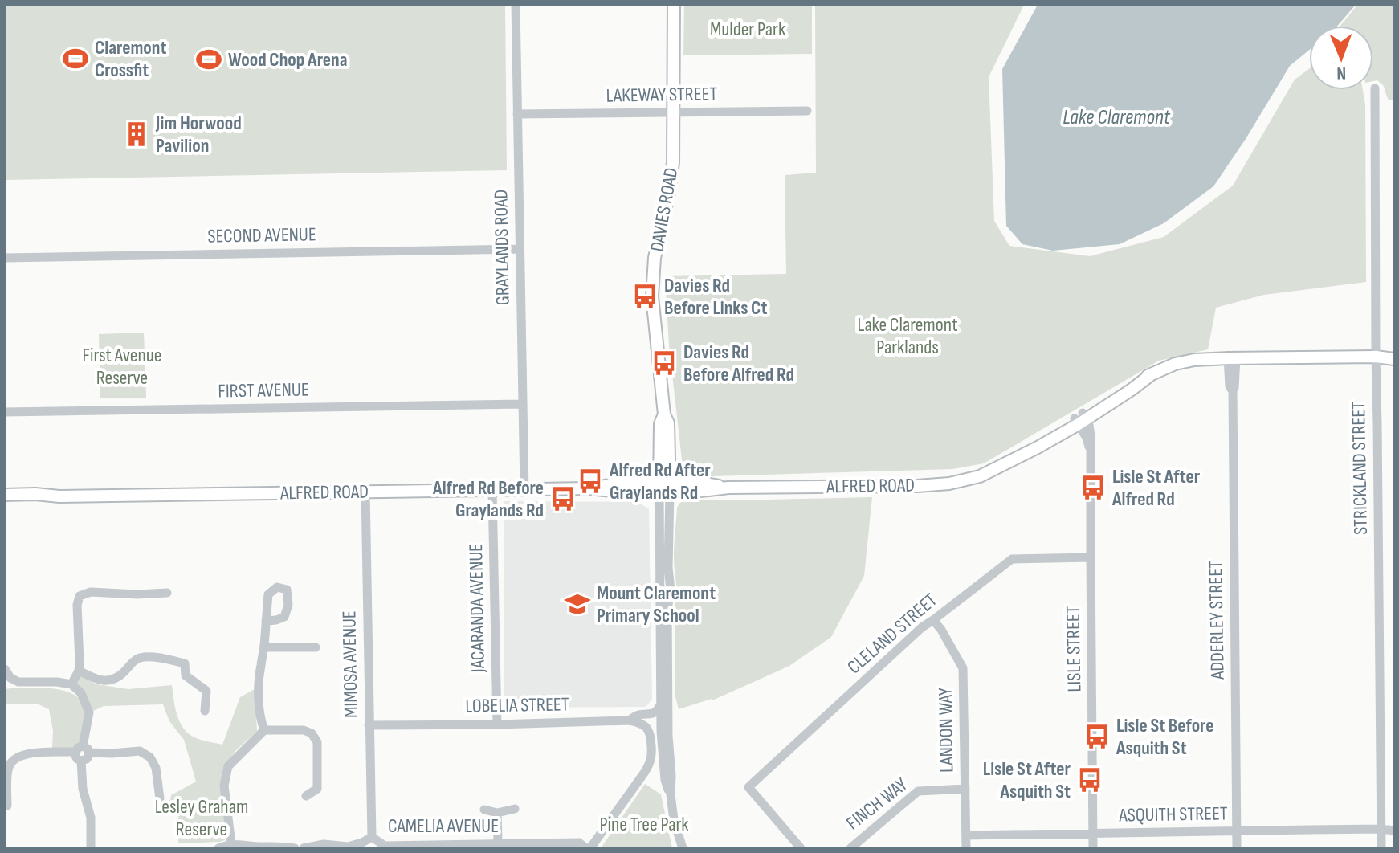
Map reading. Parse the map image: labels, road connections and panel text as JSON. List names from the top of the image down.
{
  "streets": {
    "main road": ["DAVIES ROAD", "ALFRED ROAD"],
    "street": [
      "LAKEWAY STREET",
      "SECOND AVENUE",
      "GRAYLANDS ROAD",
      "FIRST AVENUE",
      "STRICKLAND STREET",
      "JACARANDA AVENUE",
      "ADDERLEY STREET",
      "CLELAND STREET",
      "LISLE STREET",
      "MIMOSA AVENUE",
      "LOBELIA STREET",
      "LANDON WAY",
      "FINCH WAY",
      "ASQUITH STREET",
      "CAMELIA AVENUE"
    ]
  },
  "crossings": [
    ["LAKEWAY STREET", "DAVIES ROAD"],
    ["LAKEWAY STREET", "GRAYLANDS ROAD"],
    ["DAVIES ROAD", "ALFRED ROAD"],
    ["SECOND AVENUE", "GRAYLANDS ROAD"],
    ["GRAYLANDS ROAD", "FIRST AVENUE"],
    ["GRAYLANDS ROAD", "ALFRED ROAD"],
    ["STRICKLAND STREET", "ALFRED ROAD"],
    ["STRICKLAND STREET", "ASQUITH STREET"],
    ["ALFRED ROAD", "JACARANDA AVENUE"],
    ["ALFRED ROAD", "ADDERLEY STREET"],
    ["ALFRED ROAD", "LISLE STREET"],
    ["ALFRED ROAD", "MIMOSA AVENUE"],
    ["JACARANDA AVENUE", "LOBELIA STREET"],
    ["ADDERLEY STREET", "ASQUITH STREET"],
    ["CLELAND STREET", "LISLE STREET"],
    ["CLELAND STREET", "LANDON WAY"],
    ["LISLE STREET", "ASQUITH STREET"],
    ["MIMOSA AVENUE", "LOBELIA STREET"],
    ["MIMOSA AVENUE", "CAMELIA AVENUE"],
    ["LANDON WAY", "FINCH WAY"],
    ["LANDON WAY", "ASQUITH STREET"]
  ],
  "water": ["Lake Claremont"],
  "parks": [
    "Mulder Park",
    "Lake Claremont Parklands",
    "First Avenue Reserve",
    "Lesley Graham Reserve",
    "Pine Tree Park"
  ],
  "places": {
    "sports": ["Claremont Crossfit", "Wood Chop Arena"],
    "building": ["Jim Horwood Pavilion"],
    "bus stop": [
      "Davies Rd Before Links Ct",
      "Davies Rd Before Alfred Rd",
      "Alfred Rd After Graylands Rd",
      "Lisle St After Alfred Rd",
      "Alfred Rd Before Graylands Rd",
      "Lisle St Before Asquith St",
      "Lisle St After Asquith St"
    ],
    "school or university": ["Mount Claremont Primary School"]
  },
  "north": "bottom"
}
